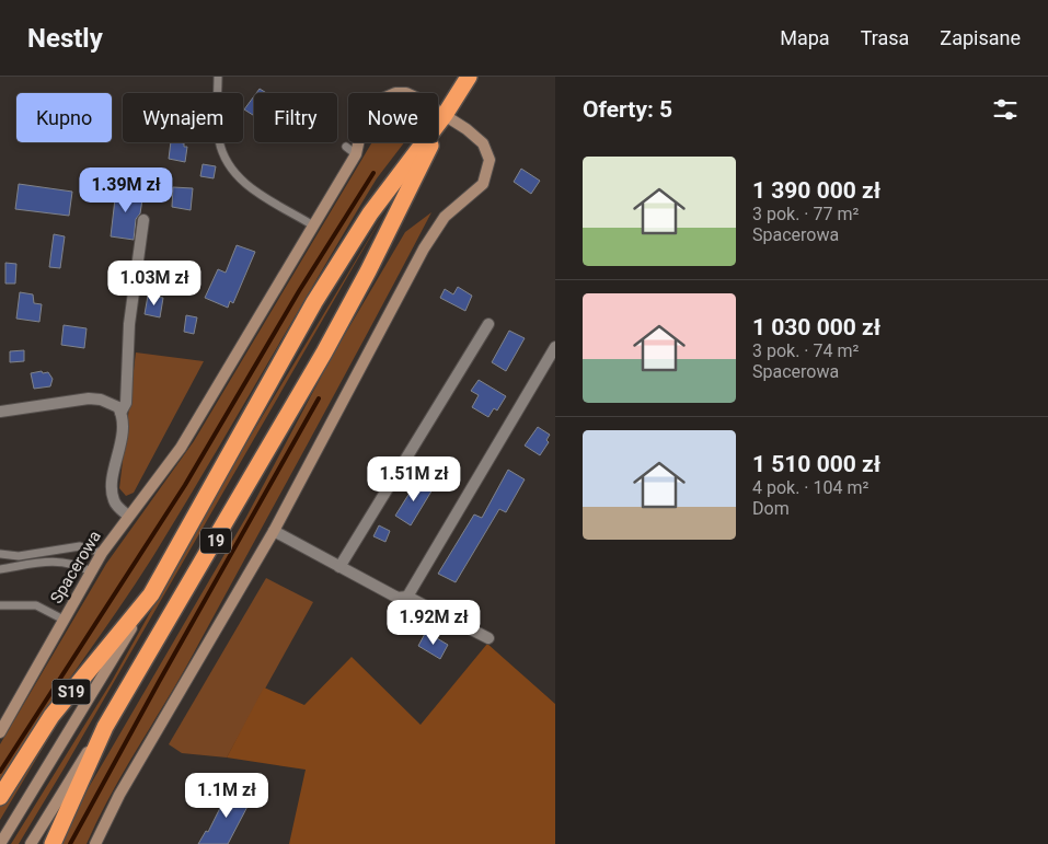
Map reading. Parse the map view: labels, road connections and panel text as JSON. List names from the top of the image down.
{
  "streets": {
    "highway": ["19", "S19"],
    "street": ["Spacerowa"]
  },
  "crossings": [
    ["19", "Spacerowa"],
    ["19", "S19"]
  ],
  "page": {
    "header": "Nestly",
    "nav": ["Mapa", "Trasa", "Zapisane"],
    "heading": "Oferty: 5",
    "chip": [
      "Kupno",
      "Wynajem",
      "Filtry",
      "Nowe"
    ],
    "list": [
      {
        "name": "1 390 000 zł",
        "note": "3 pok. · 77 m² · Spacerowa"
      },
      {
        "name": "1 030 000 zł",
        "note": "3 pok. · 74 m² · Spacerowa"
      },
      {
        "name": "1 510 000 zł",
        "note": "4 pok. · 104 m² · Dom"
      }
    ],
    "price": [
      "1.39M zł",
      "1.03M zł",
      "1.51M zł",
      "1.92M zł",
      "1.1M zł"
    ]
  }
}
